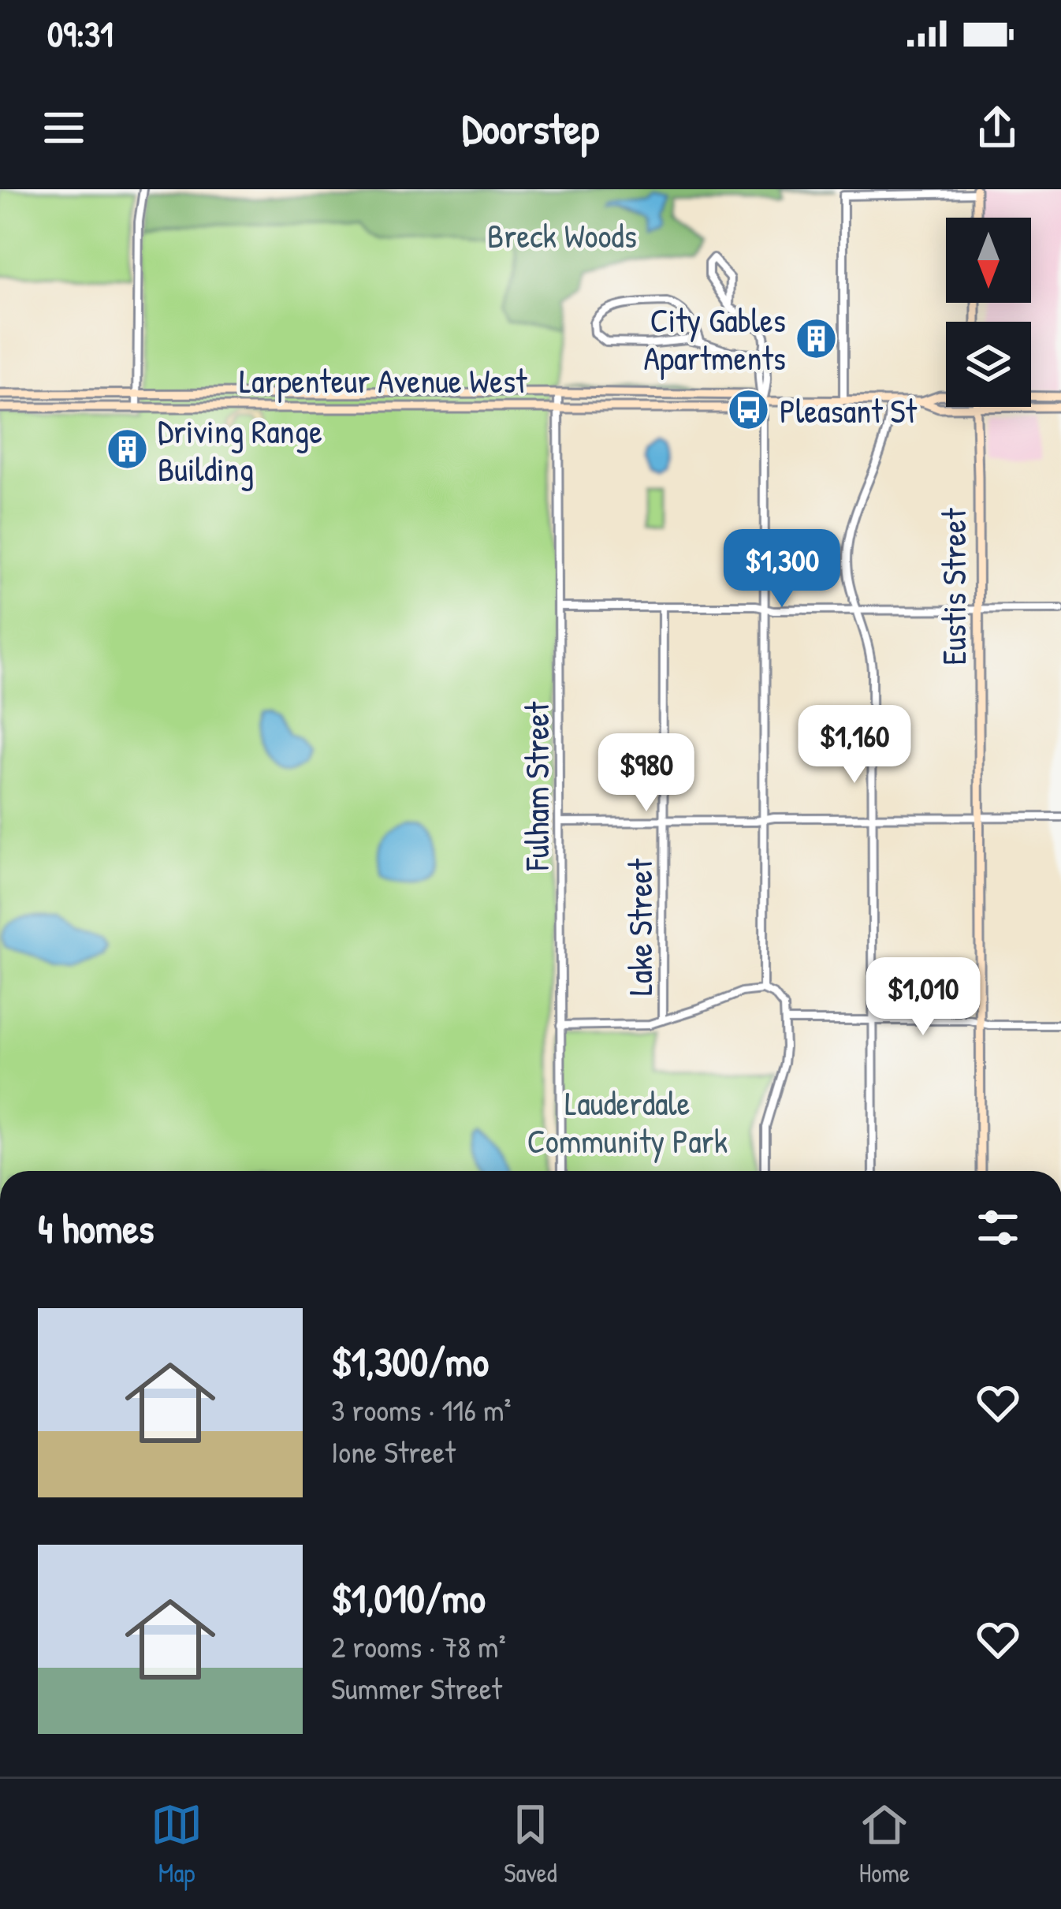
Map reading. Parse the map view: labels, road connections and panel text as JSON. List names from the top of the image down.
{
  "streets": {
    "main road": ["Larpenteur Avenue West", "Eustis Street"],
    "street": ["Fulham Street", "Lake Street"]
  },
  "crossings": [
    ["Larpenteur Avenue West", "Eustis Street"],
    ["Larpenteur Avenue West", "Fulham Street"]
  ],
  "parks": ["Breck Woods", "Lauderdale Community Park"],
  "places": {
    "building": ["City Gables Apartments", "Driving Range Building"],
    "bus stop": ["Pleasant St"]
  },
  "north": "bottom",
  "page": {
    "status": "09:31",
    "header": "Doorstep",
    "price": [
      "$1,300",
      "$1,160",
      "$980",
      "$1,010"
    ],
    "heading": "4 homes",
    "list": [
      {
        "name": "$1,300/mo",
        "note": "3 rooms · 116 m² · Ione Street"
      },
      {
        "name": "$1,010/mo",
        "note": "2 rooms · 78 m² · Summer Street"
      }
    ],
    "tabs": ["Map", "Saved", "Home"]
  }
}
